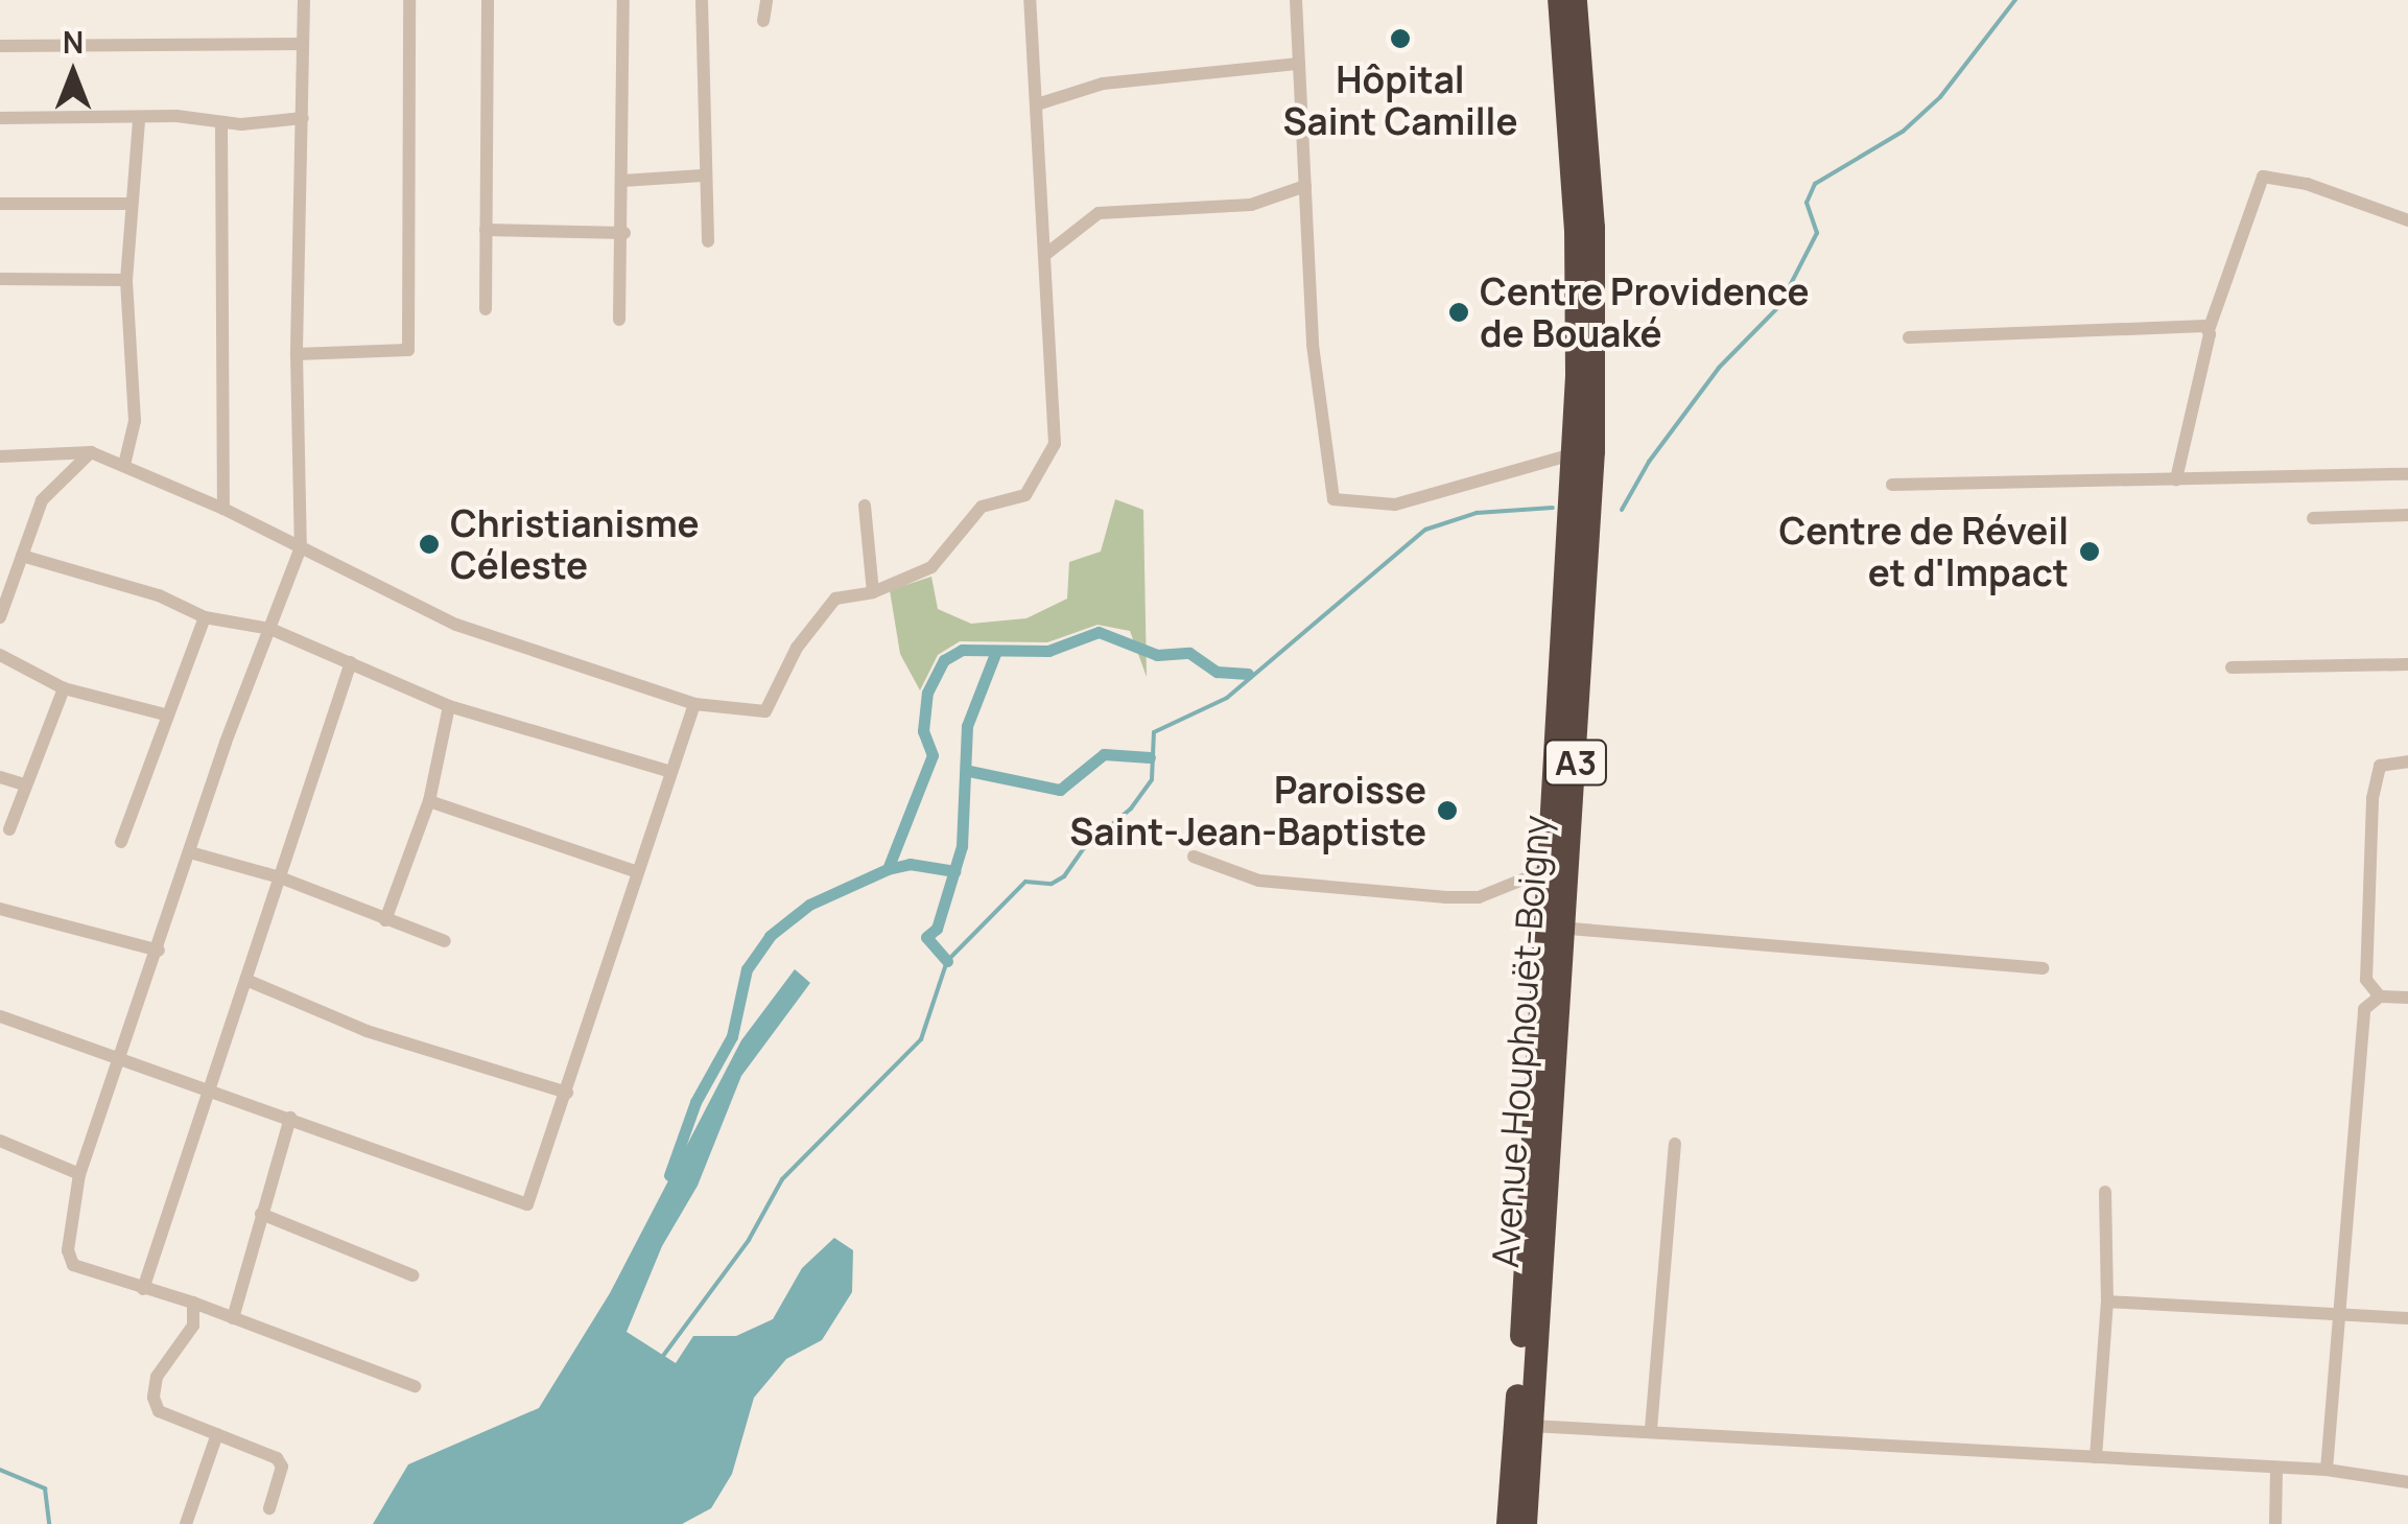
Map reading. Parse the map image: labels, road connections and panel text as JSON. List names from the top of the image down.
{
  "streets": {
    "highway": ["A3", "Avenue Houphouët-Boigny"]
  },
  "places": [
    "Hôpital Saint Camille",
    "Centre Providence de Bouaké",
    "Christianisme Céleste",
    "Centre de Réveil et d'Impact",
    "Paroisse Saint-Jean-Baptiste"
  ],
  "north": "top"
}
